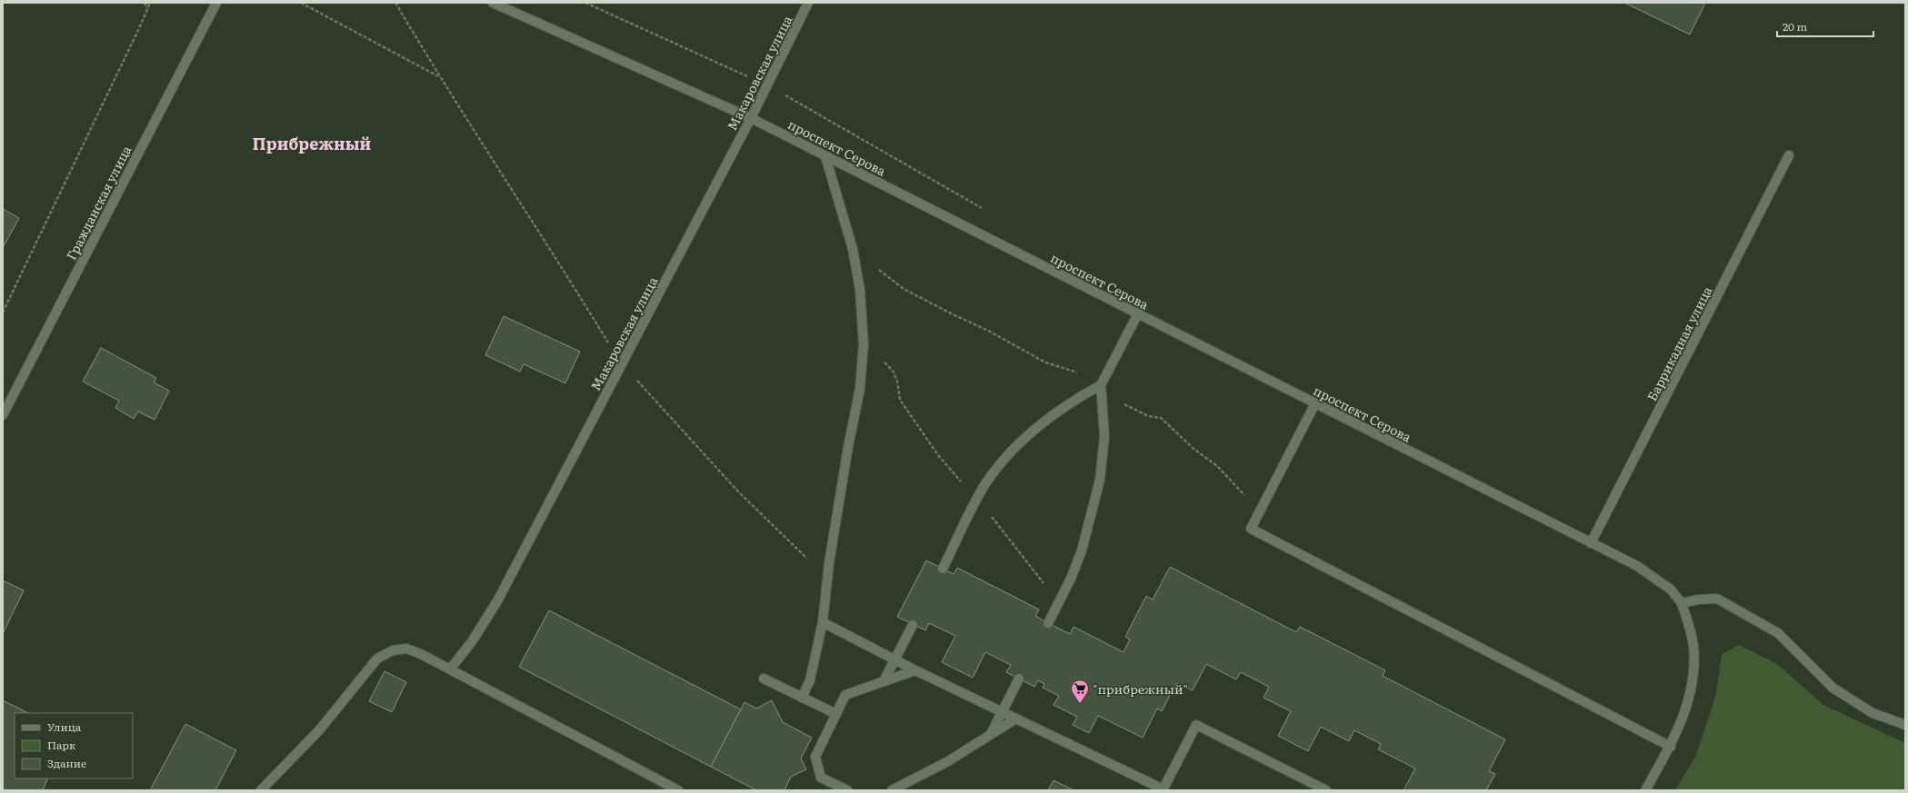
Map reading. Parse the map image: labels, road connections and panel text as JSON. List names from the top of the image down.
{
  "streets": {
    "street": [
      "Макаровская улица",
      "проспект Серова",
      "Гражданская улица",
      "Баррикадная улица"
    ]
  },
  "crossings": [
    ["Макаровская улица", "проспект Серова"],
    ["проспект Серова", "Баррикадная улица"]
  ],
  "districts": ["Прибрежный"],
  "places": {
    "supermarket": ["\"прибрежный\""]
  },
  "legend": ["Улица", "Парк", "Здание"],
  "scale_bar": "20 m"
}
